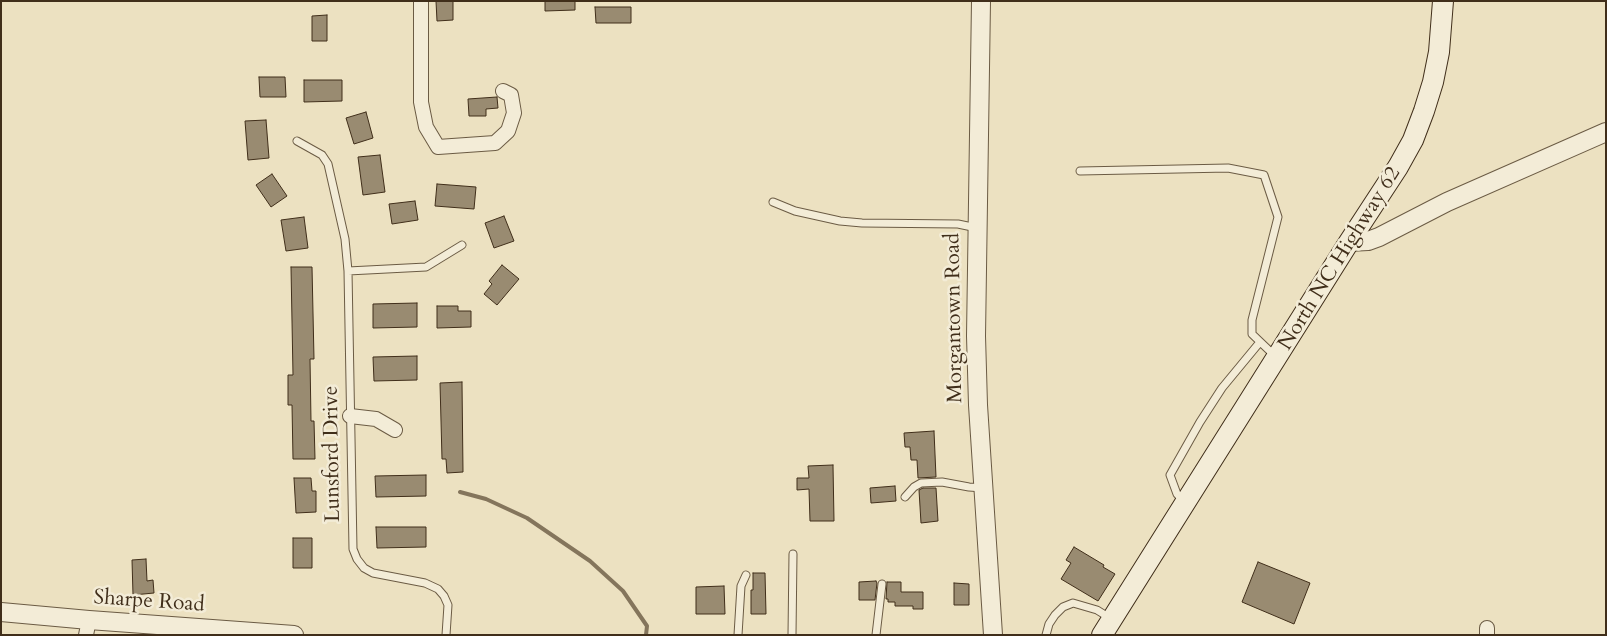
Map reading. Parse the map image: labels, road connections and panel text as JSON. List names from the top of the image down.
{
  "streets": {
    "main road": ["North NC Highway 62"],
    "street": ["Morgantown Road", "Sharpe Road"],
    "lane": ["Lunsford Drive"]
  }
}
